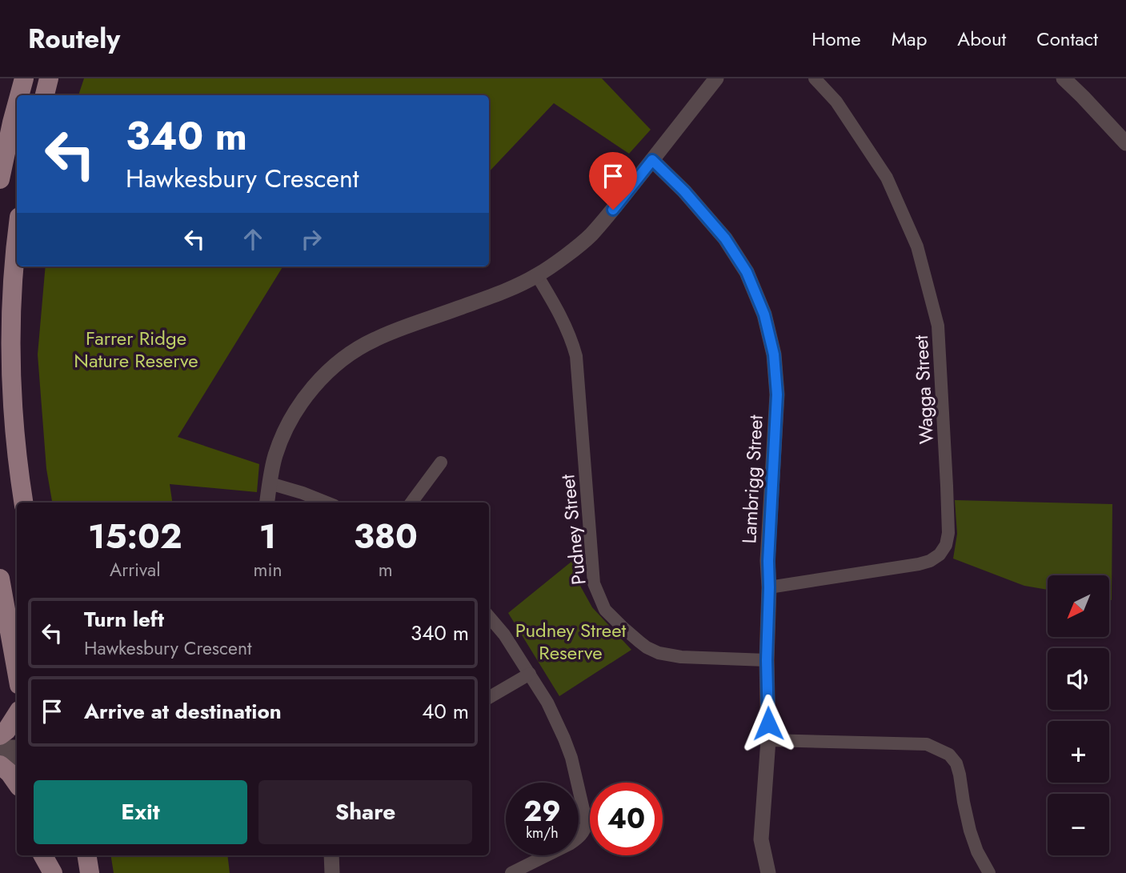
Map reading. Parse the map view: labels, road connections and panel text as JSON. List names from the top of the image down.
{
  "streets": {
    "street": ["Wagga Street", "Lambrigg Street", "Pudney Street"]
  },
  "crossings": [
    ["Wagga Street", "Lambrigg Street"],
    ["Lambrigg Street", "Pudney Street"]
  ],
  "parks": ["Farrer Ridge Nature Reserve", "Pudney Street Reserve"],
  "north": "bottom left",
  "page": {
    "header": "Routely",
    "nav": [
      "Home",
      "Map",
      "About",
      "Contact"
    ],
    "turn": ["340 m", "Hawkesbury Crescent"],
    "eta": [
      "15:02",
      "Arrival",
      "1",
      "min",
      "380",
      "m"
    ],
    "map_buttons": ["+", "−"],
    "list": [
      {
        "name": "Turn left",
        "note": "Hawkesbury Crescent",
        "value": "340 m"
      },
      {
        "name": "Arrive at destination",
        "value": "40 m"
      }
    ],
    "buttons": ["Exit", "Share"],
    "speed": "29 km/h",
    "limit": "40"
  }
}
